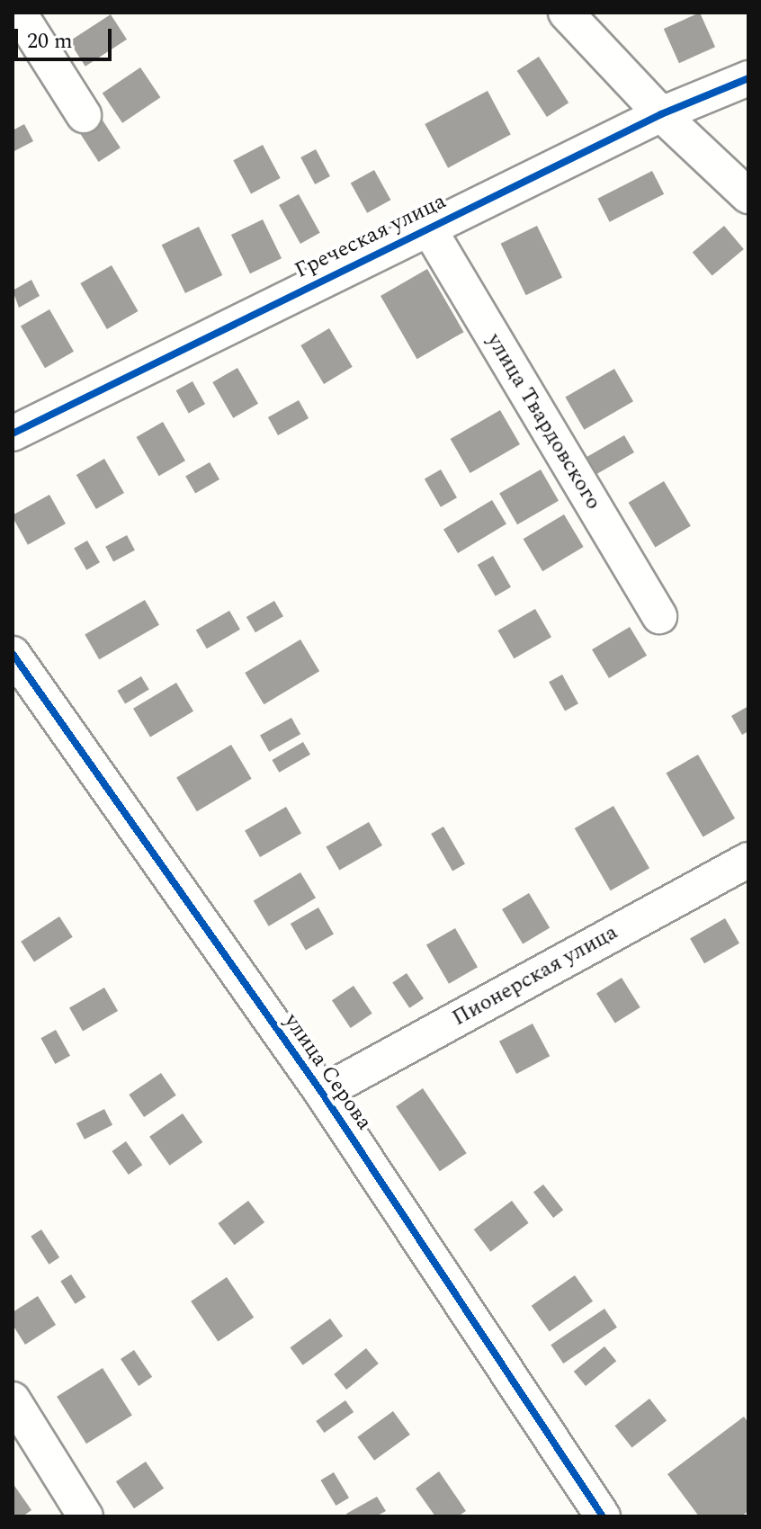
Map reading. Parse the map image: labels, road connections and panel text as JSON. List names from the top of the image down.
{
  "streets": {
    "street": [
      "Греческая улица",
      "улица Твардовского",
      "Пионерская улица",
      "улица Серова"
    ]
  },
  "crossings": [
    ["Греческая улица", "улица Твардовского"],
    ["Пионерская улица", "улица Серова"]
  ],
  "scale_bar": "20 m"
}
